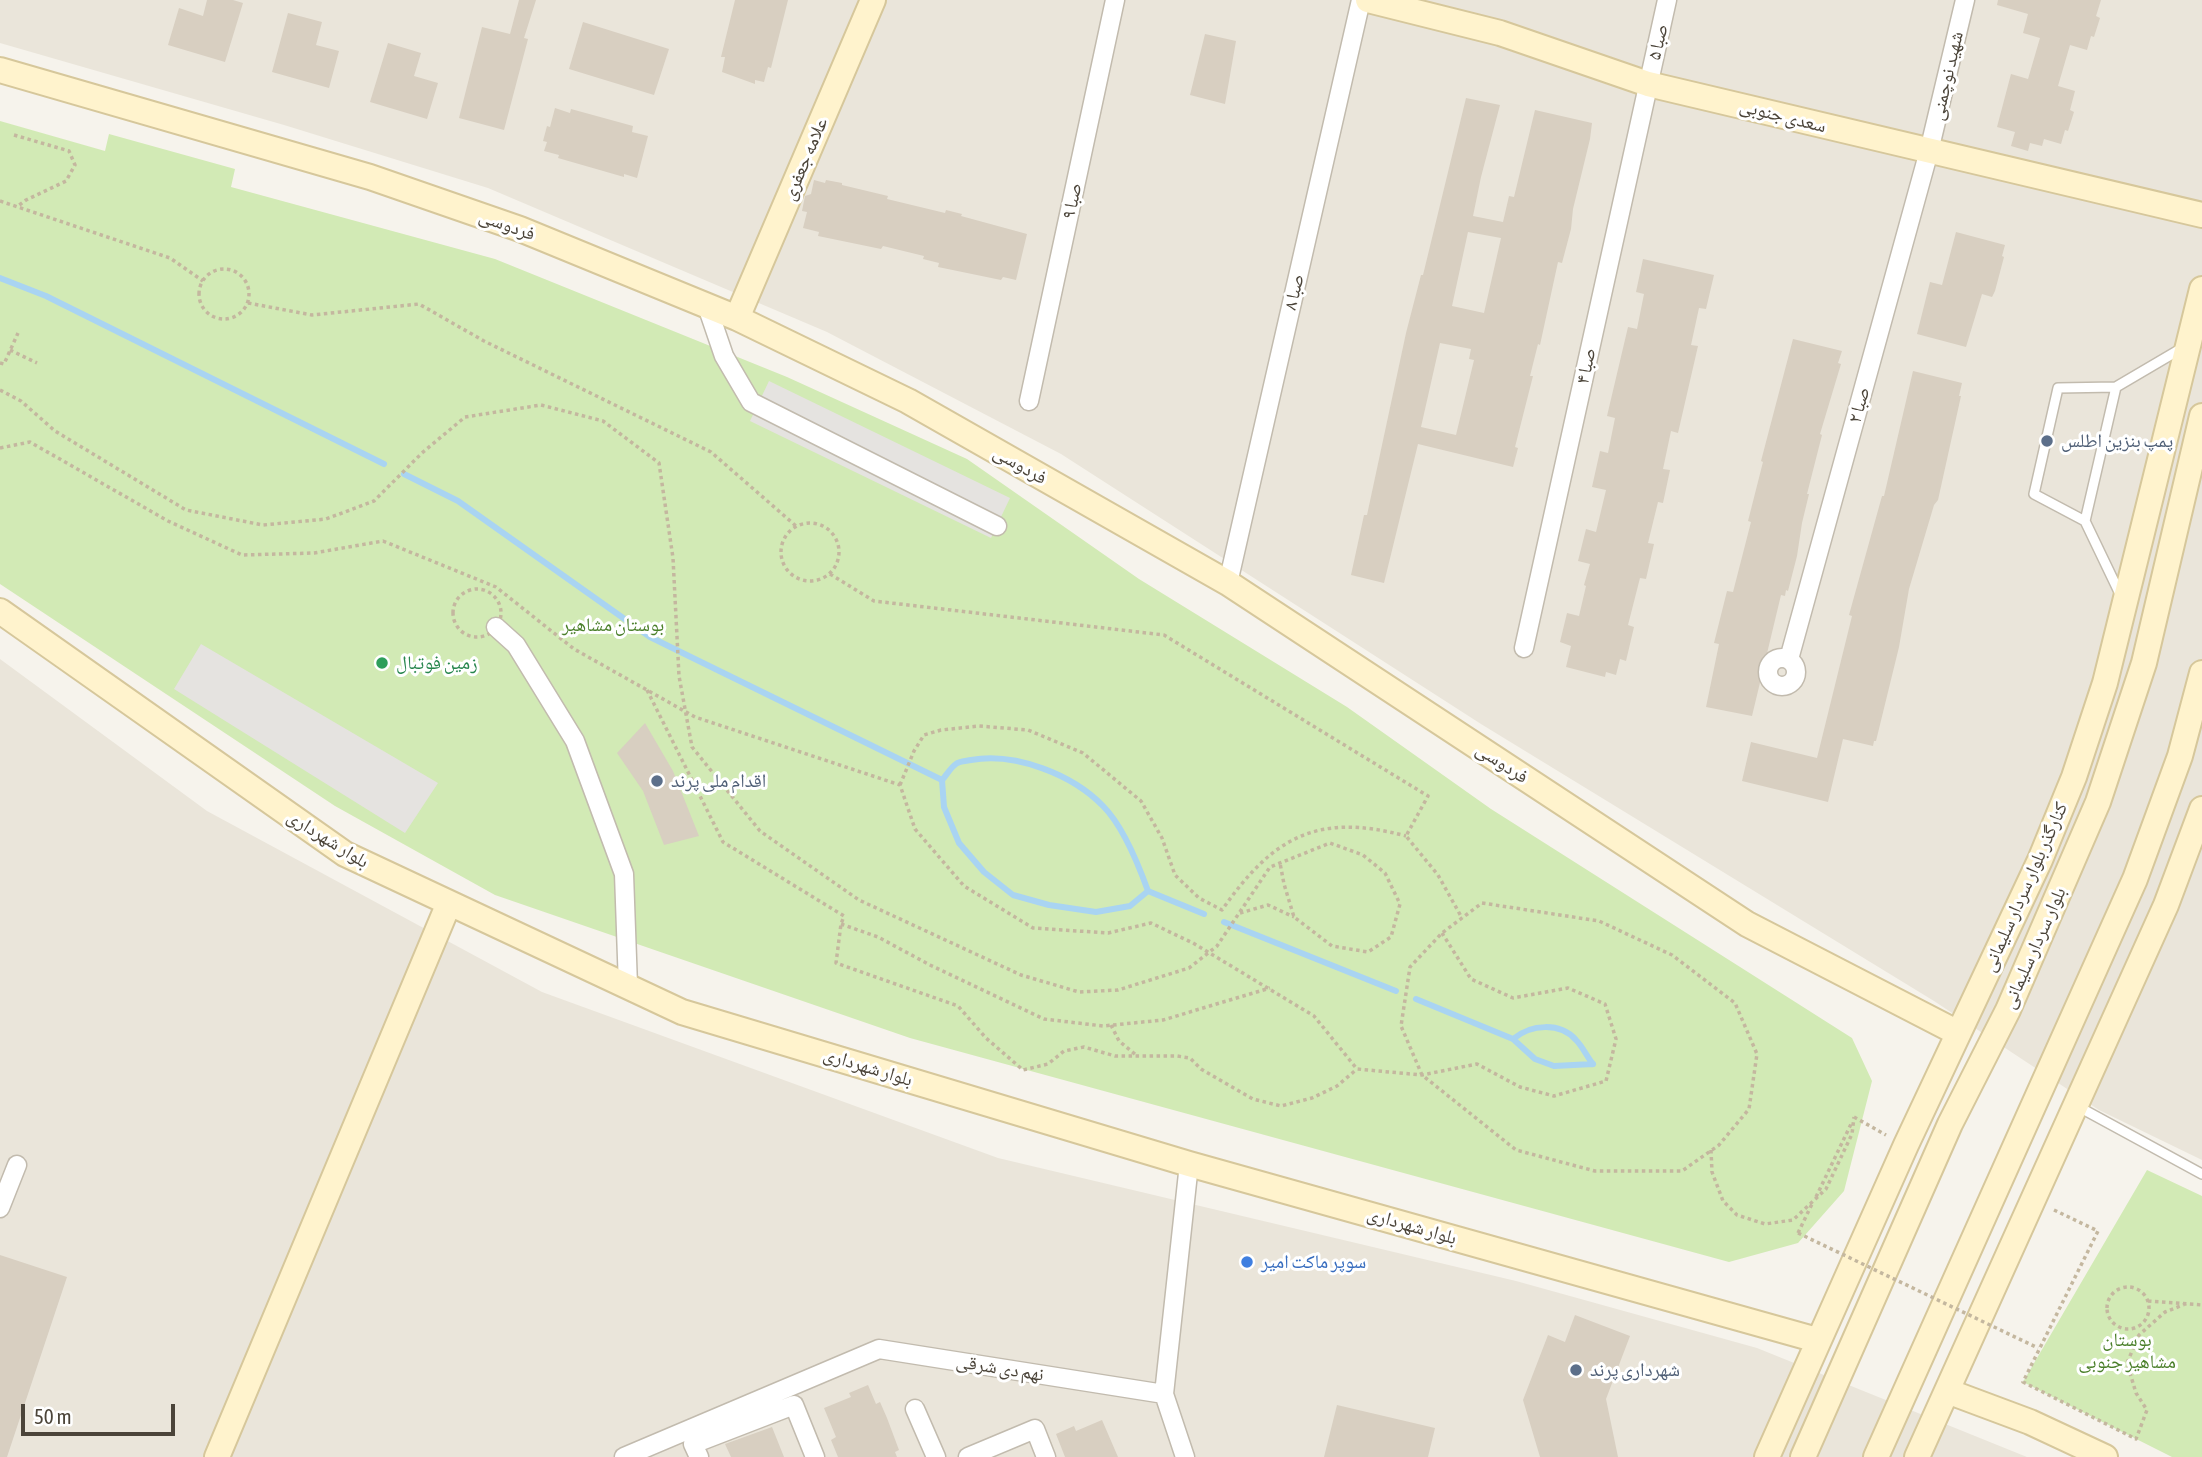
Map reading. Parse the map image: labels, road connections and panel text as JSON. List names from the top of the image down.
{
  "streets": {
    "street": [
      "صبا ۵",
      "شهید نوچمنی",
      "سعدی جنوبی",
      "علامه جعفری",
      "صبا ۹",
      "فردوسی",
      "صبا ۸",
      "صبا ۴",
      "صبا ۲",
      "بلوار شهرداری",
      "کنارگذر بلوار سردار سلیمانی",
      "بلوار سردار سلیمانی",
      "نهم دی شرقی"
    ]
  },
  "crossings": [
    ["صبا ۵", "سعدی جنوبی"],
    ["صبا ۵", "صبا ۴"],
    ["شهید نوچمنی", "سعدی جنوبی"],
    ["شهید نوچمنی", "صبا ۲"],
    ["سعدی جنوبی", "صبا ۴"],
    ["سعدی جنوبی", "صبا ۲"],
    ["علامه جعفری", "فردوسی"],
    ["فردوسی", "صبا ۸"],
    ["فردوسی", "کنارگذر بلوار سردار سلیمانی"],
    ["بلوار شهرداری", "کنارگذر بلوار سردار سلیمانی"]
  ],
  "parks": ["بوستان مشاهیر", "بوستان مشاهیر جنوبی"],
  "places": [
    "پمپ بنزین اطلس",
    "زمین فوتبال",
    "اقدام ملی پرند",
    "سوپر ماکت امیر",
    "شهرداری پرند"
  ],
  "scale_bar": "50 m"
}
